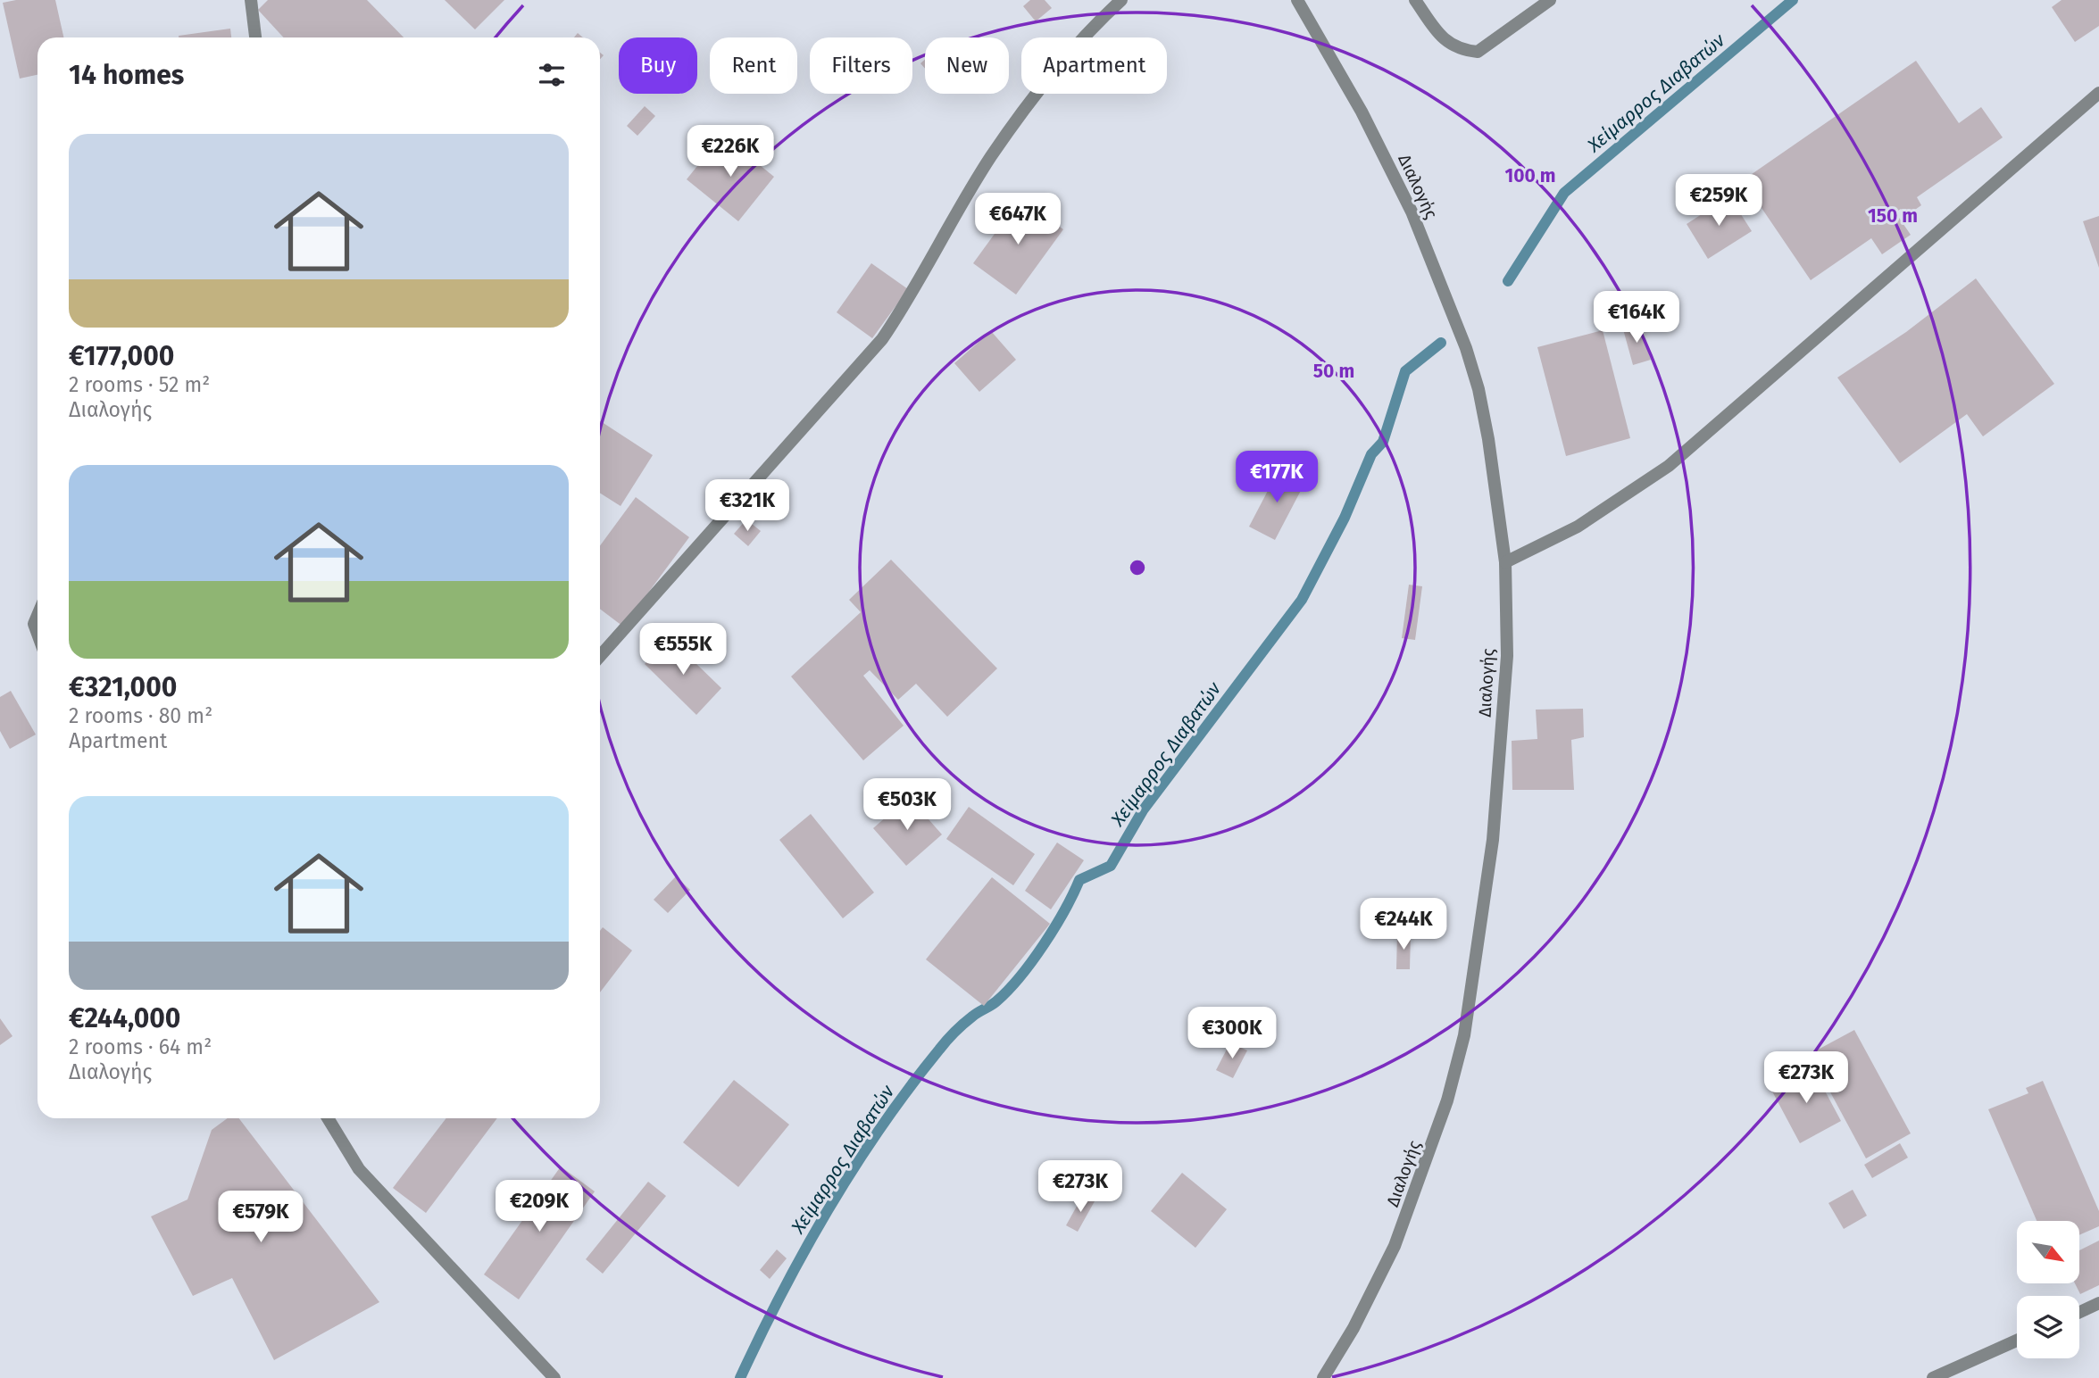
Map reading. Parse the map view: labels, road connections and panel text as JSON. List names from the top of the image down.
{
  "streets": {
    "street": ["Διαλογής"]
  },
  "water": ["Χείμαρρος Διαβατών"],
  "north": "bottom right",
  "page": {
    "chip": [
      "Buy",
      "Rent",
      "Filters",
      "New",
      "Apartment"
    ],
    "heading": "14 homes",
    "list": [
      {
        "name": "€177,000",
        "note": "2 rooms · 52 m² · Διαλογής"
      },
      {
        "name": "€321,000",
        "note": "2 rooms · 80 m² · Apartment"
      },
      {
        "name": "€244,000",
        "note": "2 rooms · 64 m² · Διαλογής"
      }
    ],
    "price": [
      "€226K",
      "€259K",
      "€647K",
      "€164K",
      "€177K",
      "€321K",
      "€555K",
      "€503K",
      "€244K",
      "€300K",
      "€273K",
      "€273K",
      "€209K",
      "€579K"
    ]
  },
  "rings": ["100 m", "150 m", "50 m"]
}
